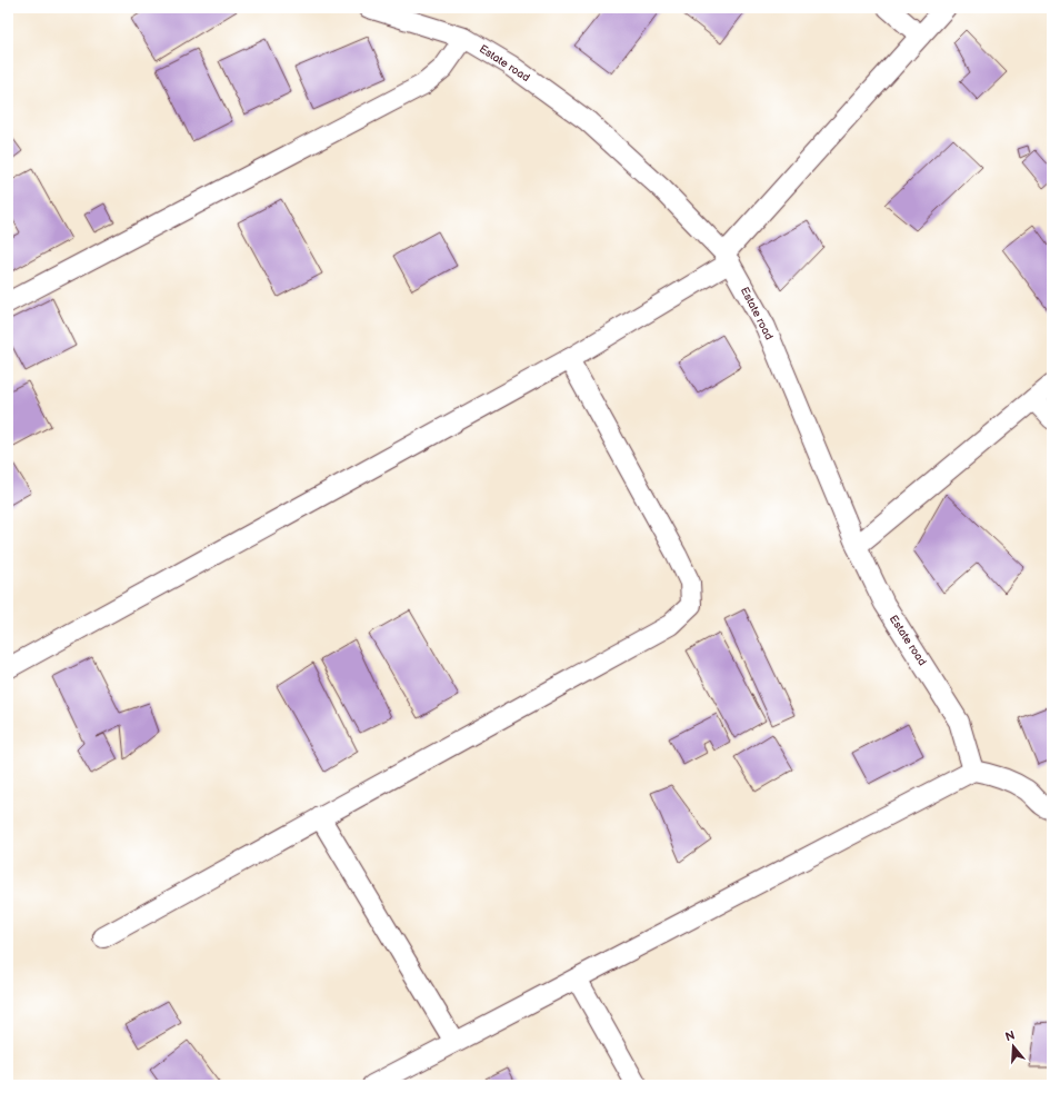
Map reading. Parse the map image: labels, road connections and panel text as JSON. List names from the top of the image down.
{
  "streets": {
    "street": ["Estate road"]
  },
  "north": "top"
}
